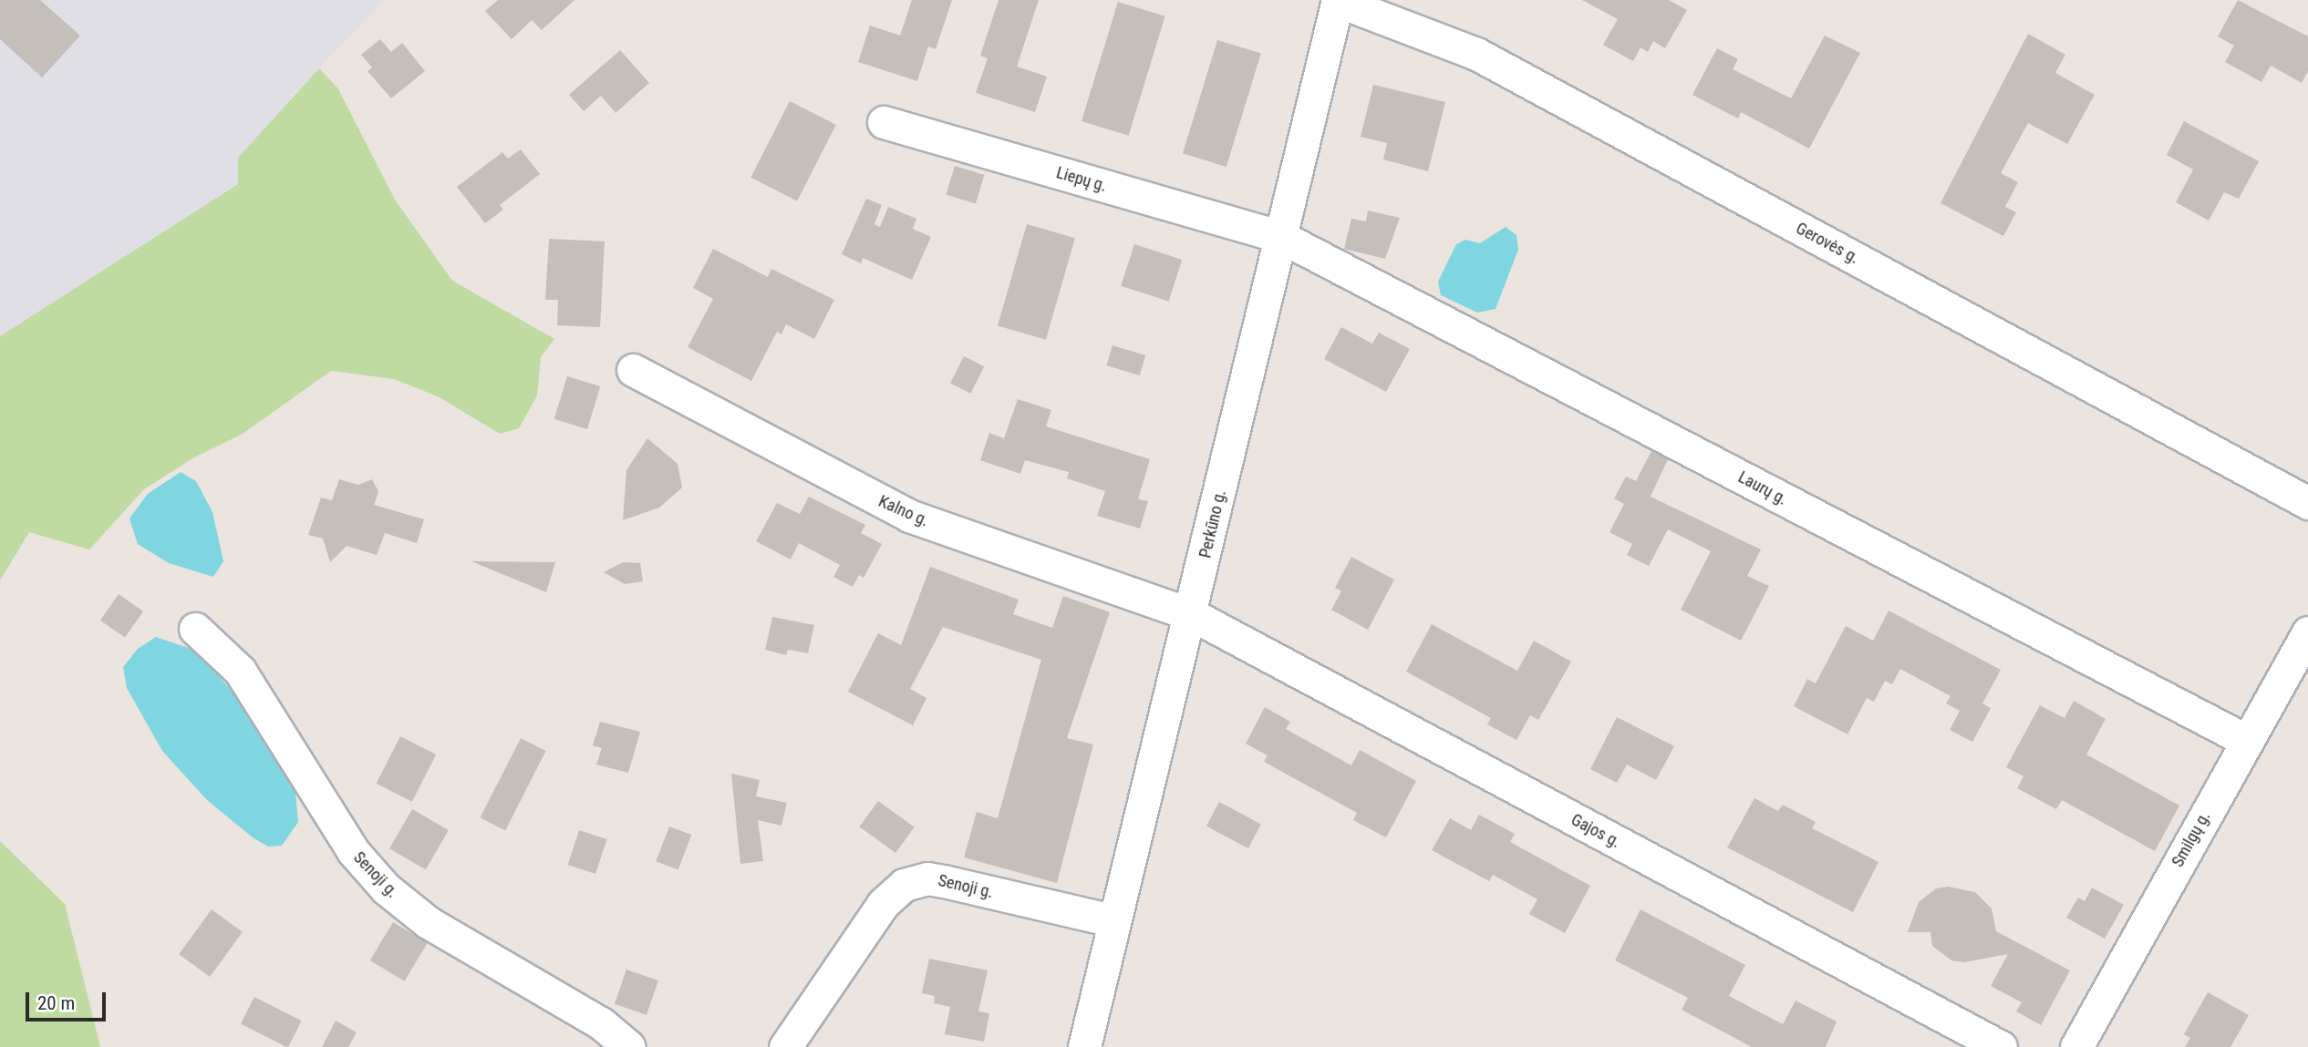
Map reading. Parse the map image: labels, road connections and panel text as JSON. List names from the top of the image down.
{
  "streets": {
    "street": [
      "Liepų g.",
      "Gerovės g.",
      "Laurų g.",
      "Kalno g.",
      "Perkūno g.",
      "Gajos g.",
      "Smilgų g.",
      "Senoji g."
    ]
  },
  "crossings": [
    ["Liepų g.", "Laurų g."],
    ["Liepų g.", "Perkūno g."],
    ["Gerovės g.", "Perkūno g."],
    ["Laurų g.", "Perkūno g."],
    ["Laurų g.", "Smilgų g."],
    ["Kalno g.", "Perkūno g."],
    ["Kalno g.", "Gajos g."],
    ["Perkūno g.", "Gajos g."],
    ["Perkūno g.", "Senoji g."]
  ],
  "scale_bar": "20 m"
}
